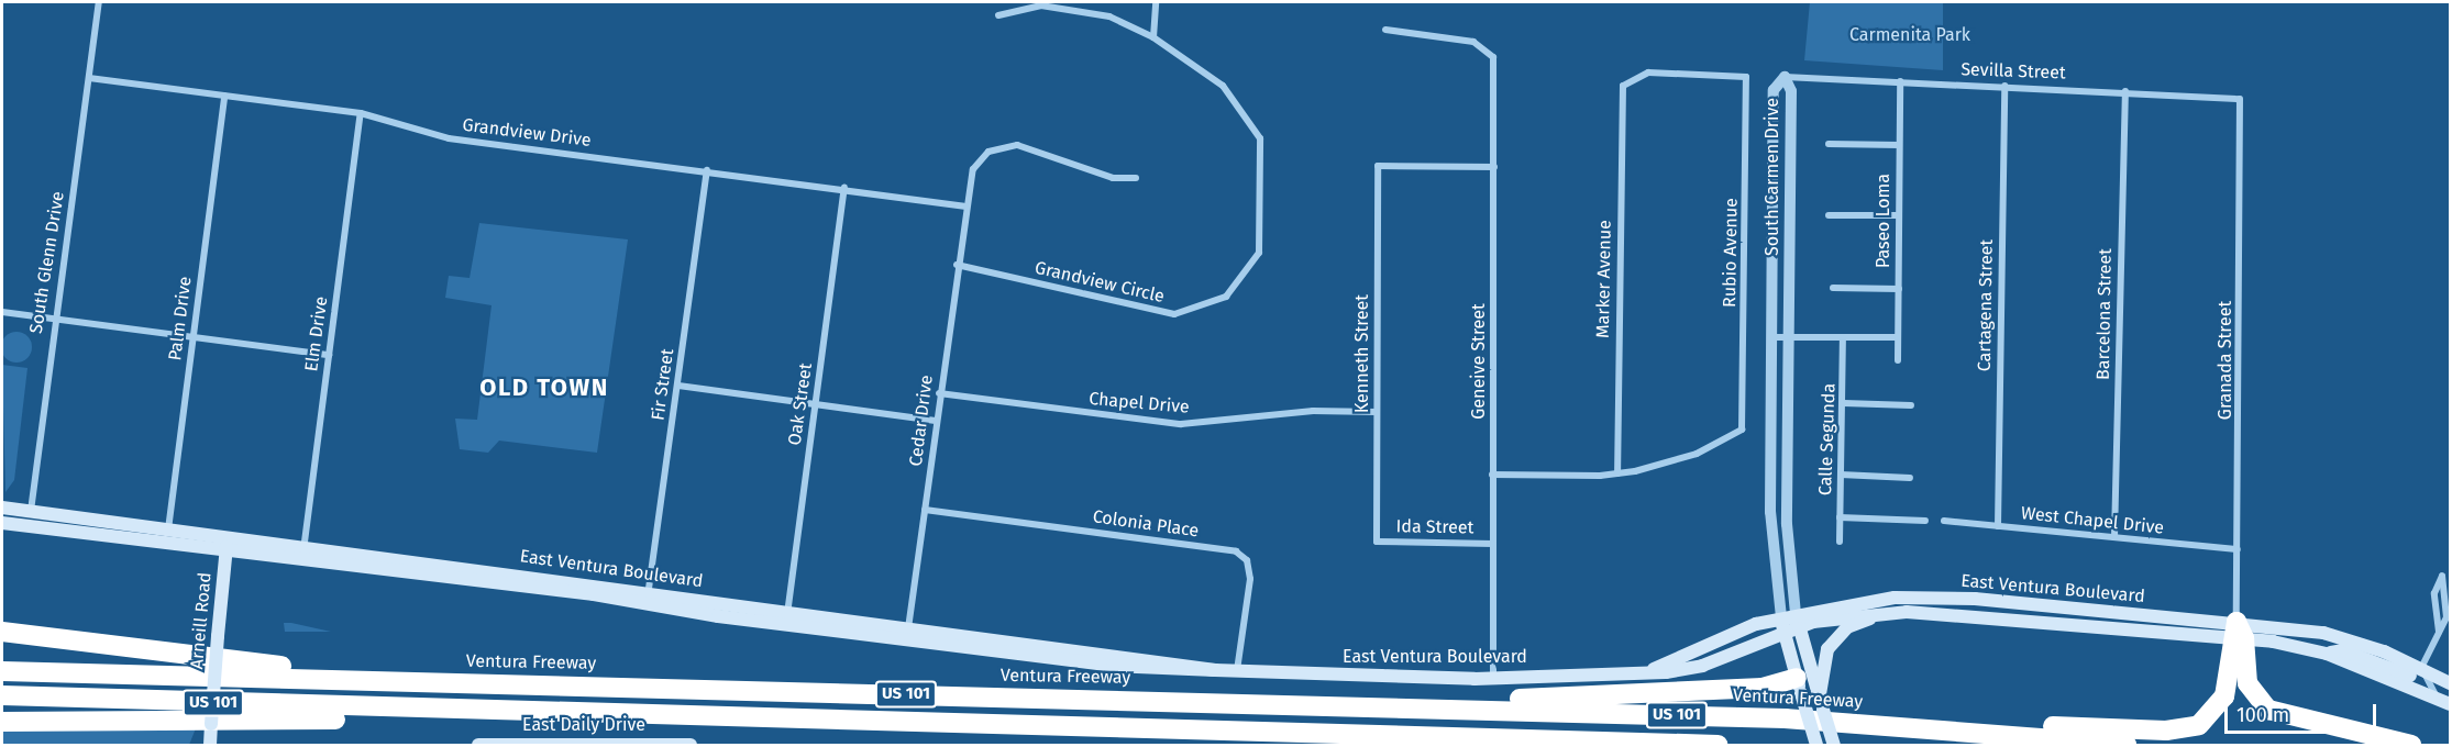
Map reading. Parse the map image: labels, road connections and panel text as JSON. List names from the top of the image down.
{
  "streets": {
    "highway": ["Ventura Freeway", "US 101"],
    "main road": ["East Ventura Boulevard", "Arneill Road", "East Daily Drive"],
    "street": [
      "Sevilla Street",
      "Grandview Drive",
      "South Carmen Drive",
      "Paseo Loma",
      "Rubio Avenue",
      "South Glenn Drive",
      "Marker Avenue",
      "Grandview Circle",
      "Cartagena Street",
      "Barcelona Street",
      "Palm Drive",
      "Elm Drive",
      "Kenneth Street",
      "Granada Street",
      "Geneive Street",
      "Fir Street",
      "Chapel Drive",
      "Oak Street",
      "Cedar Drive",
      "Calle Segunda",
      "West Chapel Drive",
      "Colonia Place",
      "Ida Street"
    ]
  },
  "crossings": [
    ["Sevilla Street", "South Carmen Drive"],
    ["Sevilla Street", "Paseo Loma"],
    ["Sevilla Street", "Cartagena Street"],
    ["Sevilla Street", "Barcelona Street"],
    ["Sevilla Street", "Granada Street"],
    ["Grandview Drive", "South Glenn Drive"],
    ["Grandview Drive", "Palm Drive"],
    ["Grandview Drive", "Elm Drive"],
    ["Grandview Drive", "Fir Street"],
    ["Grandview Drive", "Oak Street"],
    ["Grandview Drive", "Cedar Drive"],
    ["South Carmen Drive", "East Ventura Boulevard"],
    ["Rubio Avenue", "Marker Avenue"],
    ["South Glenn Drive", "East Ventura Boulevard"],
    ["Grandview Circle", "Cedar Drive"],
    ["Cartagena Street", "West Chapel Drive"],
    ["Barcelona Street", "West Chapel Drive"],
    ["Palm Drive", "East Ventura Boulevard"],
    ["Elm Drive", "East Ventura Boulevard"],
    ["Kenneth Street", "Geneive Street"],
    ["Kenneth Street", "Chapel Drive"],
    ["Kenneth Street", "Ida Street"],
    ["Granada Street", "West Chapel Drive"],
    ["Granada Street", "East Ventura Boulevard"],
    ["Geneive Street", "Ida Street"],
    ["Geneive Street", "East Ventura Boulevard"],
    ["Fir Street", "East Ventura Boulevard"],
    ["Chapel Drive", "Cedar Drive"],
    ["Oak Street", "East Ventura Boulevard"],
    ["Cedar Drive", "Colonia Place"],
    ["Cedar Drive", "East Ventura Boulevard"],
    ["Colonia Place", "East Ventura Boulevard"],
    ["East Ventura Boulevard", "Arneill Road"]
  ],
  "districts": ["OLD TOWN"],
  "parks": ["Carmenita Park"],
  "scale_bar": "100 m"
}
